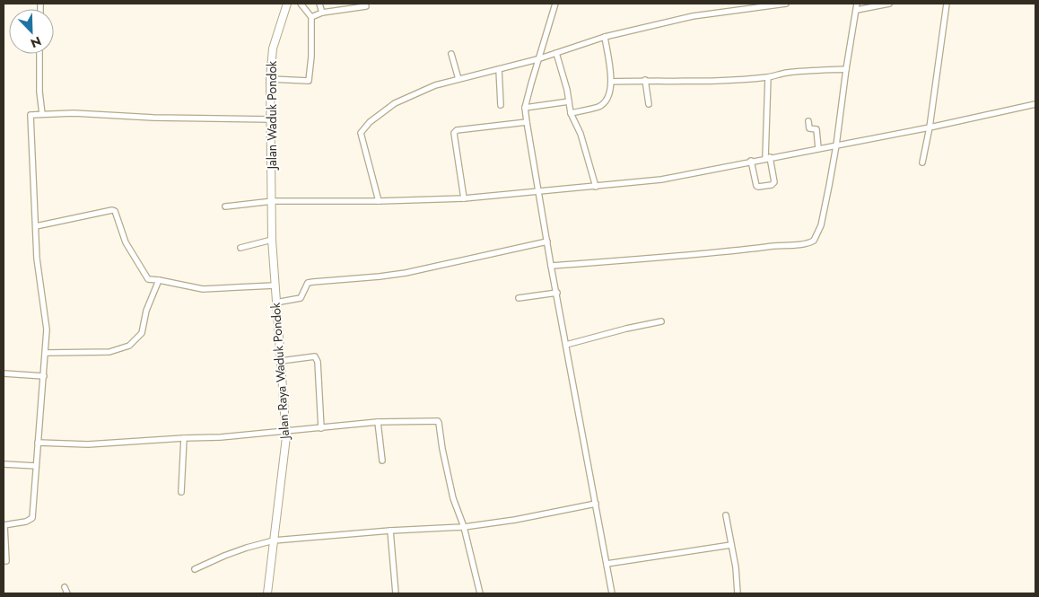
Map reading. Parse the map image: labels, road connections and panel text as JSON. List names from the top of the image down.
{
  "streets": {
    "street": ["Jalan Waduk Pondok", "Jalan Raya Waduk Pondok"]
  },
  "crossings": [
    ["Jalan Waduk Pondok", "Jalan Raya Waduk Pondok"]
  ],
  "north": "bottom right"
}
